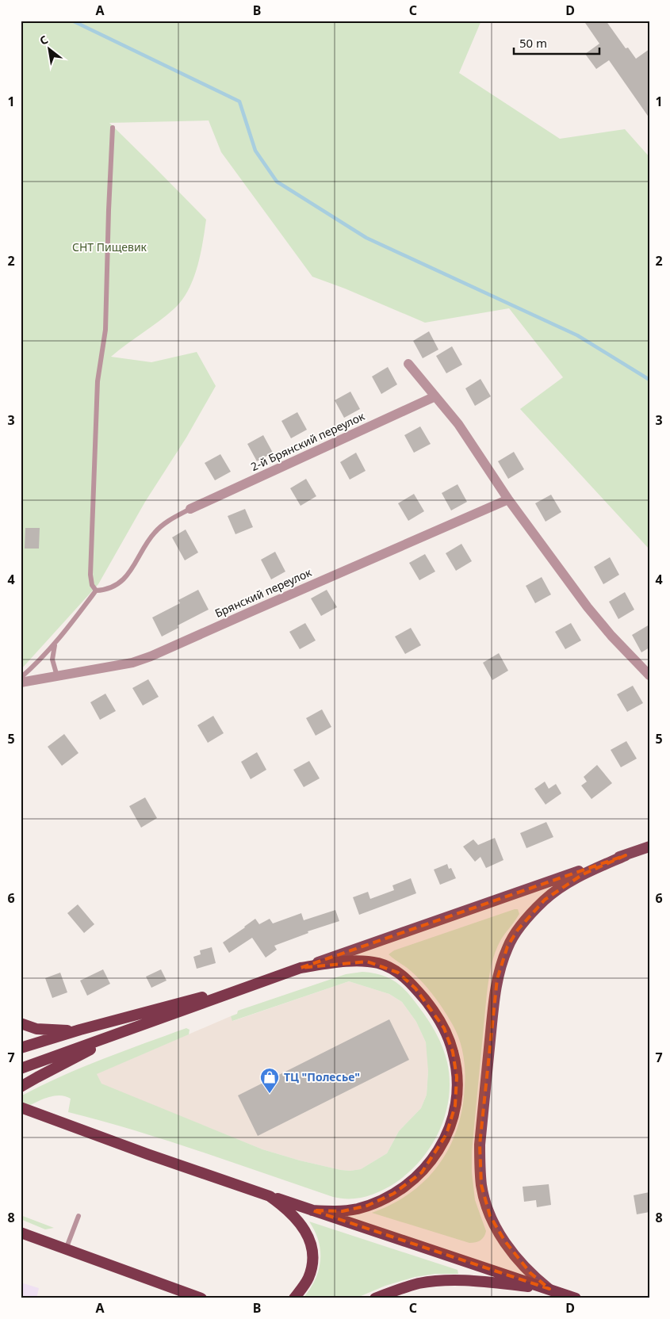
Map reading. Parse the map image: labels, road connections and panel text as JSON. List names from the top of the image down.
{
  "streets": {
    "street": ["2-й Брянский переулок", "Брянский переулок"]
  },
  "parks": ["СНТ Пищевик"],
  "places": {
    "shop": ["ТЦ \"Полесье\""]
  },
  "scale_bar": "50 m",
  "north": "top left",
  "grid": {
    "columns": [
      "A",
      "B",
      "C",
      "D"
    ],
    "rows": [
      "1",
      "2",
      "3",
      "4",
      "5",
      "6",
      "7",
      "8"
    ]
  }
}
